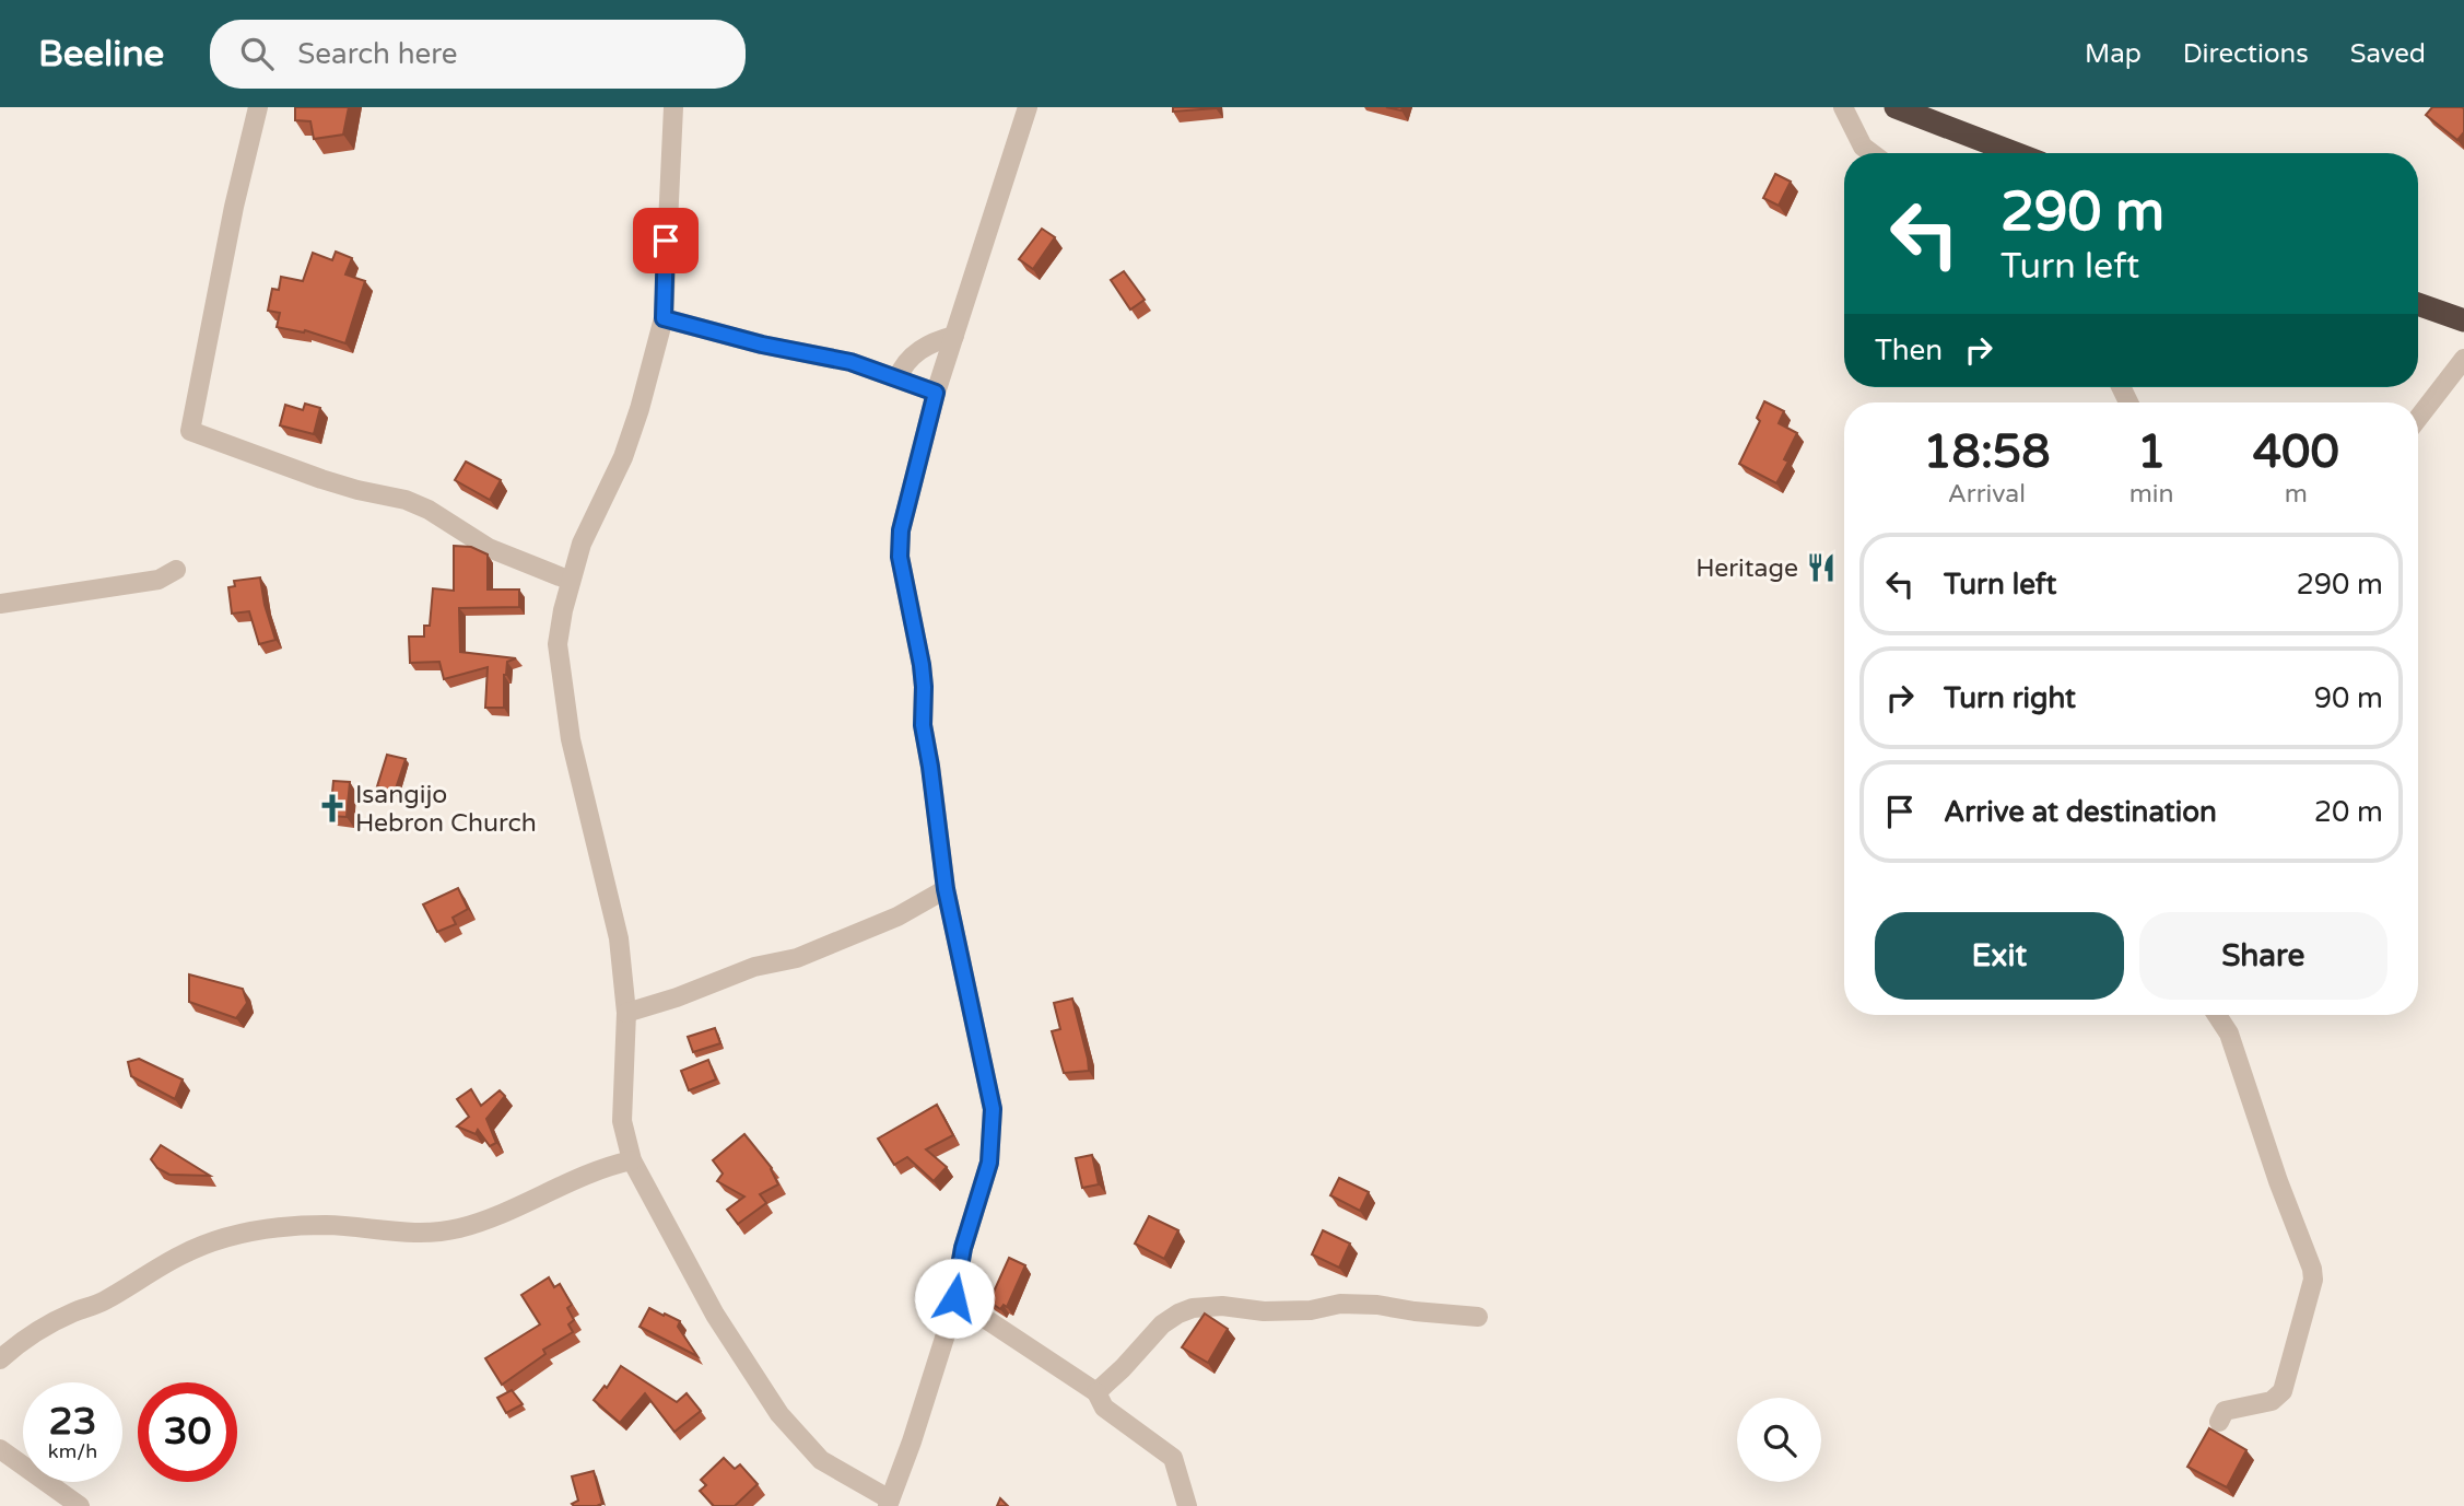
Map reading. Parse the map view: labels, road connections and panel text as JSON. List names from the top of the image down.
{
  "places": {
    "restaurant": ["Heritage"],
    "church": ["Isangijo Hebron Church"]
  },
  "page": {
    "header": "Beeline",
    "search": "Search here",
    "nav": ["Map", "Directions", "Saved"],
    "turn": ["290 m", "Turn left"],
    "then": "Then",
    "eta": [
      "18:58",
      "Arrival",
      "1",
      "min",
      "400",
      "m"
    ],
    "list": [
      {
        "name": "Turn left",
        "value": "290 m"
      },
      {
        "name": "Turn right",
        "value": "90 m"
      },
      {
        "name": "Arrive at destination",
        "value": "20 m"
      }
    ],
    "buttons": ["Exit", "Share"],
    "speed": "23 km/h",
    "limit": "30"
  }
}
